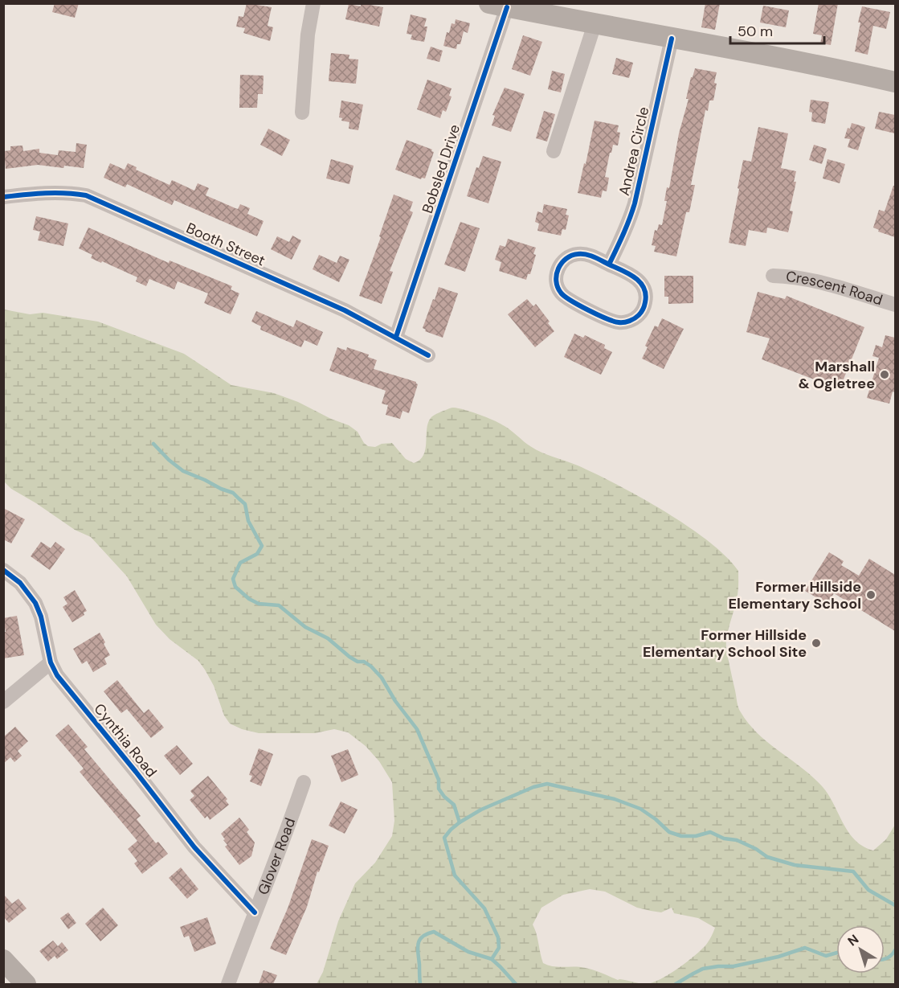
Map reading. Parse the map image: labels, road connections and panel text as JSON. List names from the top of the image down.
{
  "streets": {
    "street": [
      "Andrea Circle",
      "Bobsled Drive",
      "Booth Street",
      "Crescent Road",
      "Cynthia Road",
      "Glover Road"
    ]
  },
  "crossings": [
    ["Bobsled Drive", "Booth Street"],
    ["Cynthia Road", "Glover Road"]
  ],
  "places": ["Marshall & Ogletree", "Former Hillside Elementary School", "Former Hillside Elementary School Site"],
  "scale_bar": "50 m",
  "north": "top left"
}
